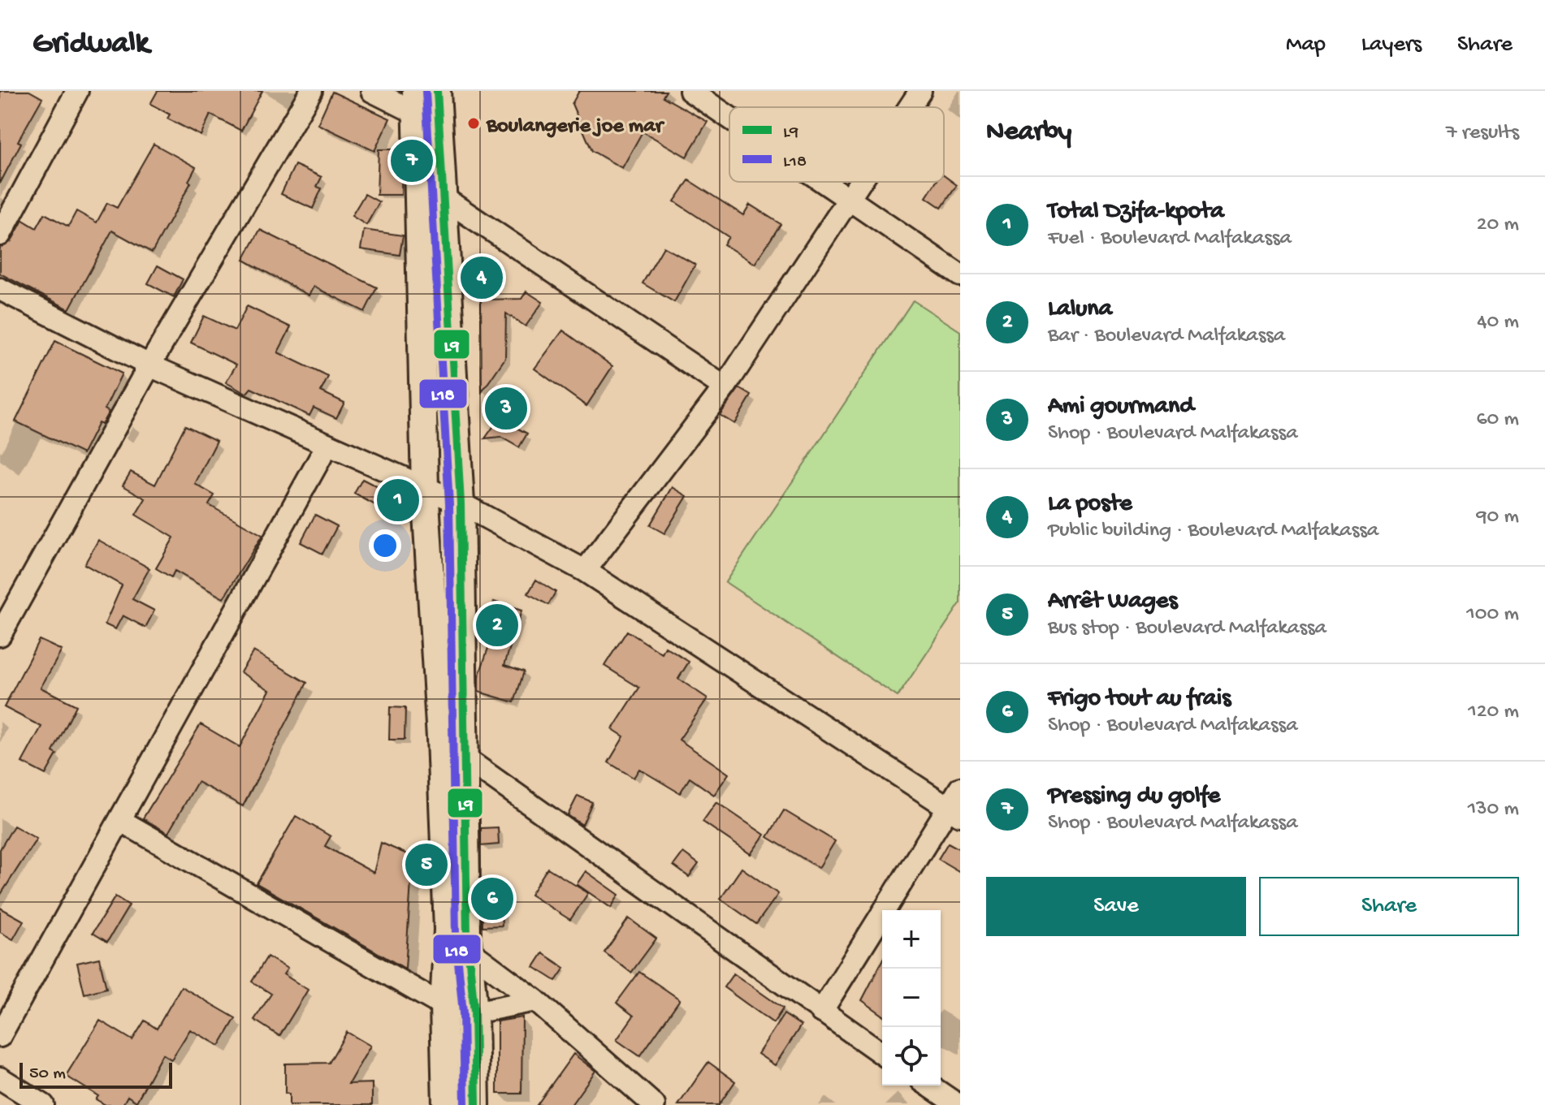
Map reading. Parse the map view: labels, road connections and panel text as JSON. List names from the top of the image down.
{
  "places": ["Boulangerie joe mar"],
  "lines": ["transit line L9", "transit line L18"],
  "legend": ["L9", "L18"],
  "scale_bar": "50 m",
  "page": {
    "header": "Gridwalk",
    "nav": ["Map", "Layers", "Share"],
    "heading": ["Nearby", "7 results"],
    "pins": [
      "7",
      "4",
      "3",
      "1",
      "2",
      "5",
      "6"
    ],
    "list": [
      {
        "mark": "1",
        "name": "Total Dzifa-kpota",
        "note": "Fuel · Boulevard Malfakassa",
        "value": "20 m"
      },
      {
        "mark": "2",
        "name": "Laluna",
        "note": "Bar · Boulevard Malfakassa",
        "value": "40 m"
      },
      {
        "mark": "3",
        "name": "Ami gourmand",
        "note": "Shop · Boulevard Malfakassa",
        "value": "60 m"
      },
      {
        "mark": "4",
        "name": "La poste",
        "note": "Public building · Boulevard Malfakassa",
        "value": "90 m"
      },
      {
        "mark": "5",
        "name": "Arrêt Wages",
        "note": "Bus stop · Boulevard Malfakassa",
        "value": "100 m"
      },
      {
        "mark": "6",
        "name": "Frigo tout au frais",
        "note": "Shop · Boulevard Malfakassa",
        "value": "120 m"
      },
      {
        "mark": "7",
        "name": "Pressing du golfe",
        "note": "Shop · Boulevard Malfakassa",
        "value": "130 m"
      }
    ],
    "buttons": ["Save", "Share"],
    "map_buttons": ["+", "−"],
    "scale": "50 m"
  }
}
